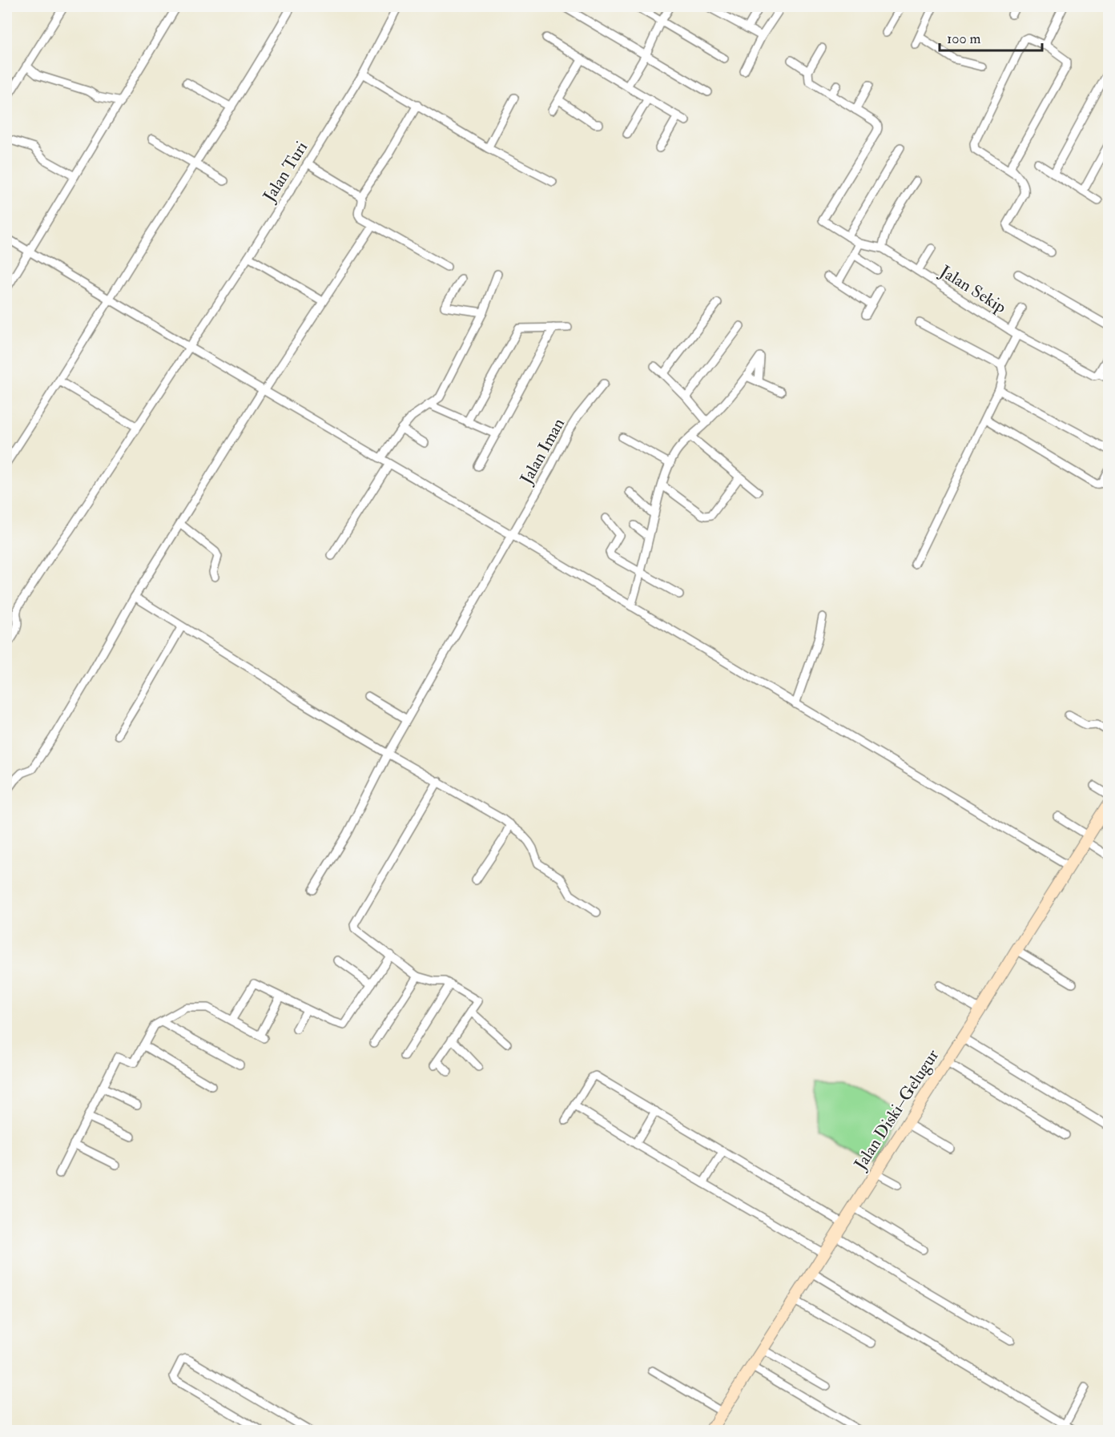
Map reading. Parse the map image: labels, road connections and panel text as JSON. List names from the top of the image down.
{
  "streets": {
    "main road": ["Jalan Diski–Gelugur"],
    "street": ["Jalan Turi", "Jalan Sekip", "Jalan Iman"]
  },
  "scale_bar": "100 m"
}
